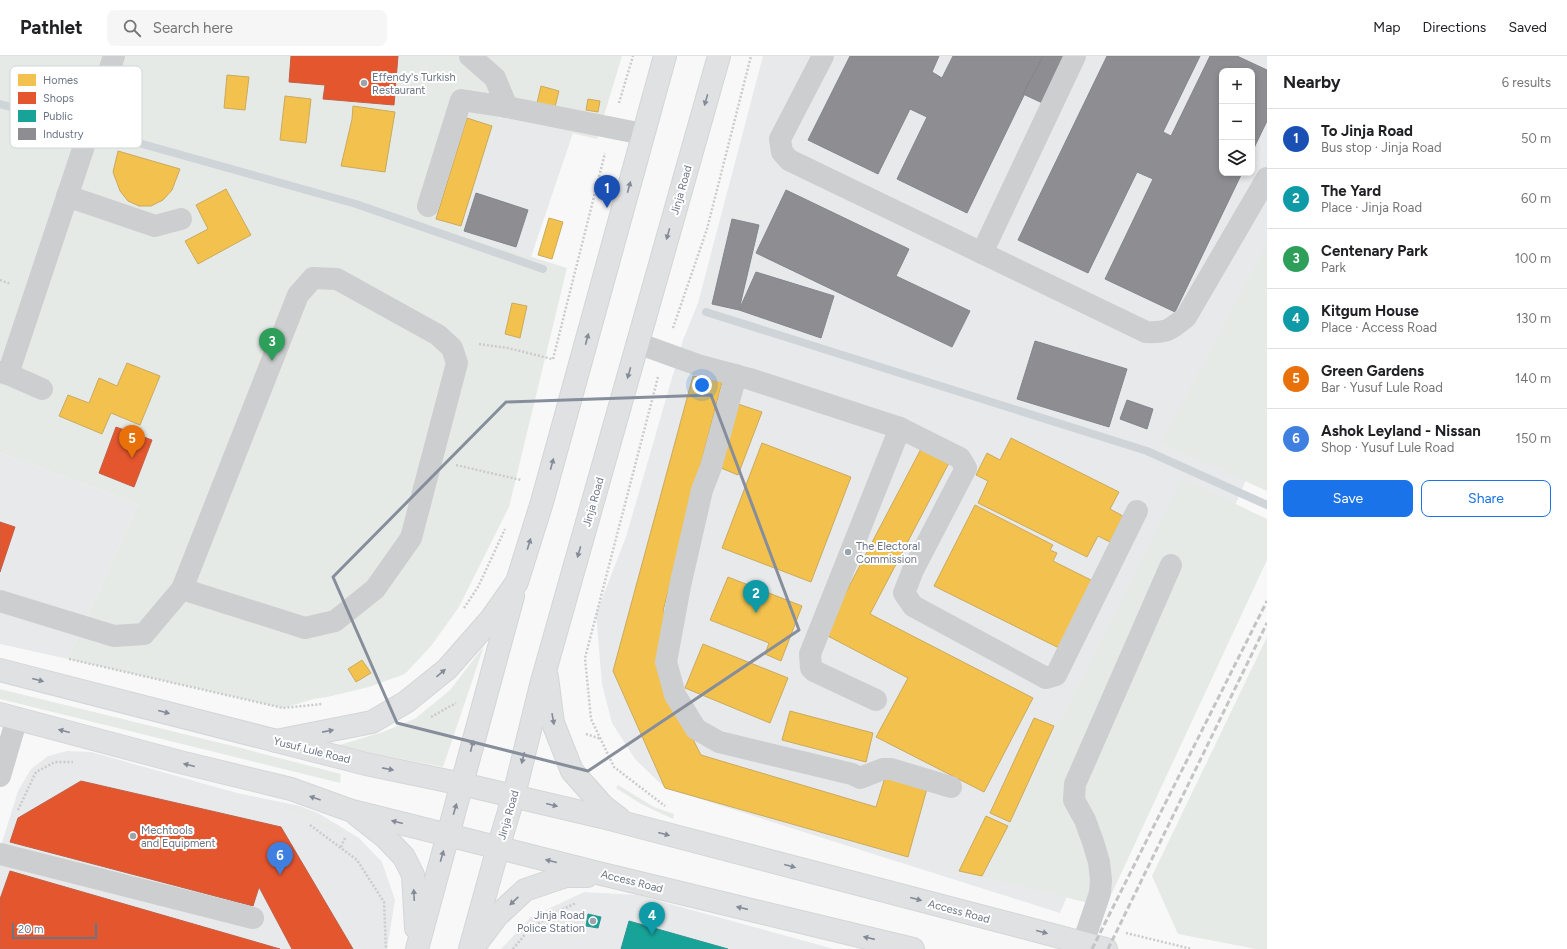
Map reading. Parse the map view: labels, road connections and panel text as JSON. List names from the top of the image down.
{
  "streets": {
    "main road": ["Jinja Road", "Yusuf Lule Road", "Access Road"]
  },
  "crossings": [
    ["Jinja Road", "Yusuf Lule Road"],
    ["Jinja Road", "Access Road"],
    ["Yusuf Lule Road", "Access Road"]
  ],
  "places": [
    "Effendy's Turkish Restaurant",
    "The Electoral Commission",
    "Mechtools and Equipment",
    "Jinja Road Police Station"
  ],
  "legend": [
    "Homes",
    "Shops",
    "Public",
    "Industry"
  ],
  "scale_bar": "20 m",
  "page": {
    "header": "Pathlet",
    "search": "Search here",
    "nav": ["Map", "Directions", "Saved"],
    "heading": ["Nearby", "6 results"],
    "map_buttons": ["+", "−"],
    "list": [
      {
        "mark": "1",
        "name": "To Jinja Road",
        "note": "Bus stop · Jinja Road",
        "value": "50 m"
      },
      {
        "mark": "2",
        "name": "The Yard",
        "note": "Place · Jinja Road",
        "value": "60 m"
      },
      {
        "mark": "3",
        "name": "Centenary Park",
        "note": "Park",
        "value": "100 m"
      },
      {
        "mark": "4",
        "name": "Kitgum House",
        "note": "Place · Access Road",
        "value": "130 m"
      },
      {
        "mark": "5",
        "name": "Green Gardens",
        "note": "Bar · Yusuf Lule Road",
        "value": "140 m"
      },
      {
        "mark": "6",
        "name": "Ashok Leyland - Nissan",
        "note": "Shop · Yusuf Lule Road",
        "value": "150 m"
      }
    ],
    "pins": [
      "1",
      "3",
      "5",
      "2",
      "6",
      "4"
    ],
    "buttons": ["Save", "Share"],
    "scale": "20 m"
  }
}
